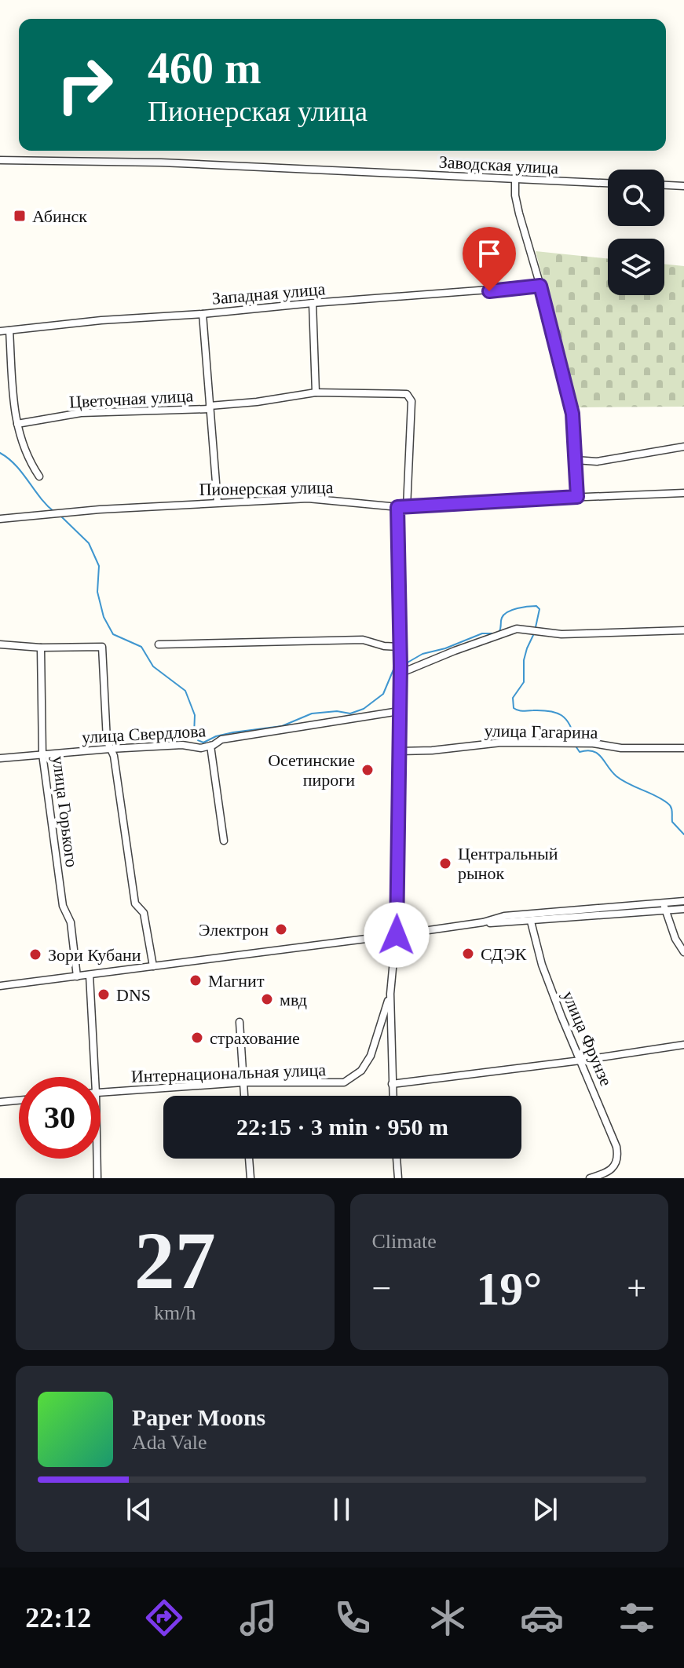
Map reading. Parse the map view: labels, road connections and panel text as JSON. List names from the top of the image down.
{
  "streets": {
    "street": [
      "Заводская улица",
      "Западная улица",
      "Цветочная улица",
      "Пионерская улица",
      "улица Гагарина",
      "улица Свердлова",
      "улица Горького",
      "улица Фрунзе",
      "Интернациональная улица"
    ]
  },
  "crossings": [
    ["Цветочная улица", "Пионерская улица"],
    ["улица Свердлова", "улица Горького"]
  ],
  "places": {
    "transit": ["Абинск"],
    "other": [
      "Осетинские пироги",
      "Центральный рынок",
      "Электрон",
      "СДЭК",
      "Зори Кубани",
      "Магнит",
      "DNS",
      "мвд",
      "страхование"
    ]
  },
  "page": {
    "turn": ["460 m", "Пионерская улица"],
    "limit": "30",
    "trip": "22:15 · 3 min · 950 m",
    "tile": [
      ["27", "km/h"],
      "Climate"
    ],
    "heat": ["−", "19°", "+"],
    "song": ["Paper Moons", "Ada Vale"],
    "tabs": "22:12"
  }
}
